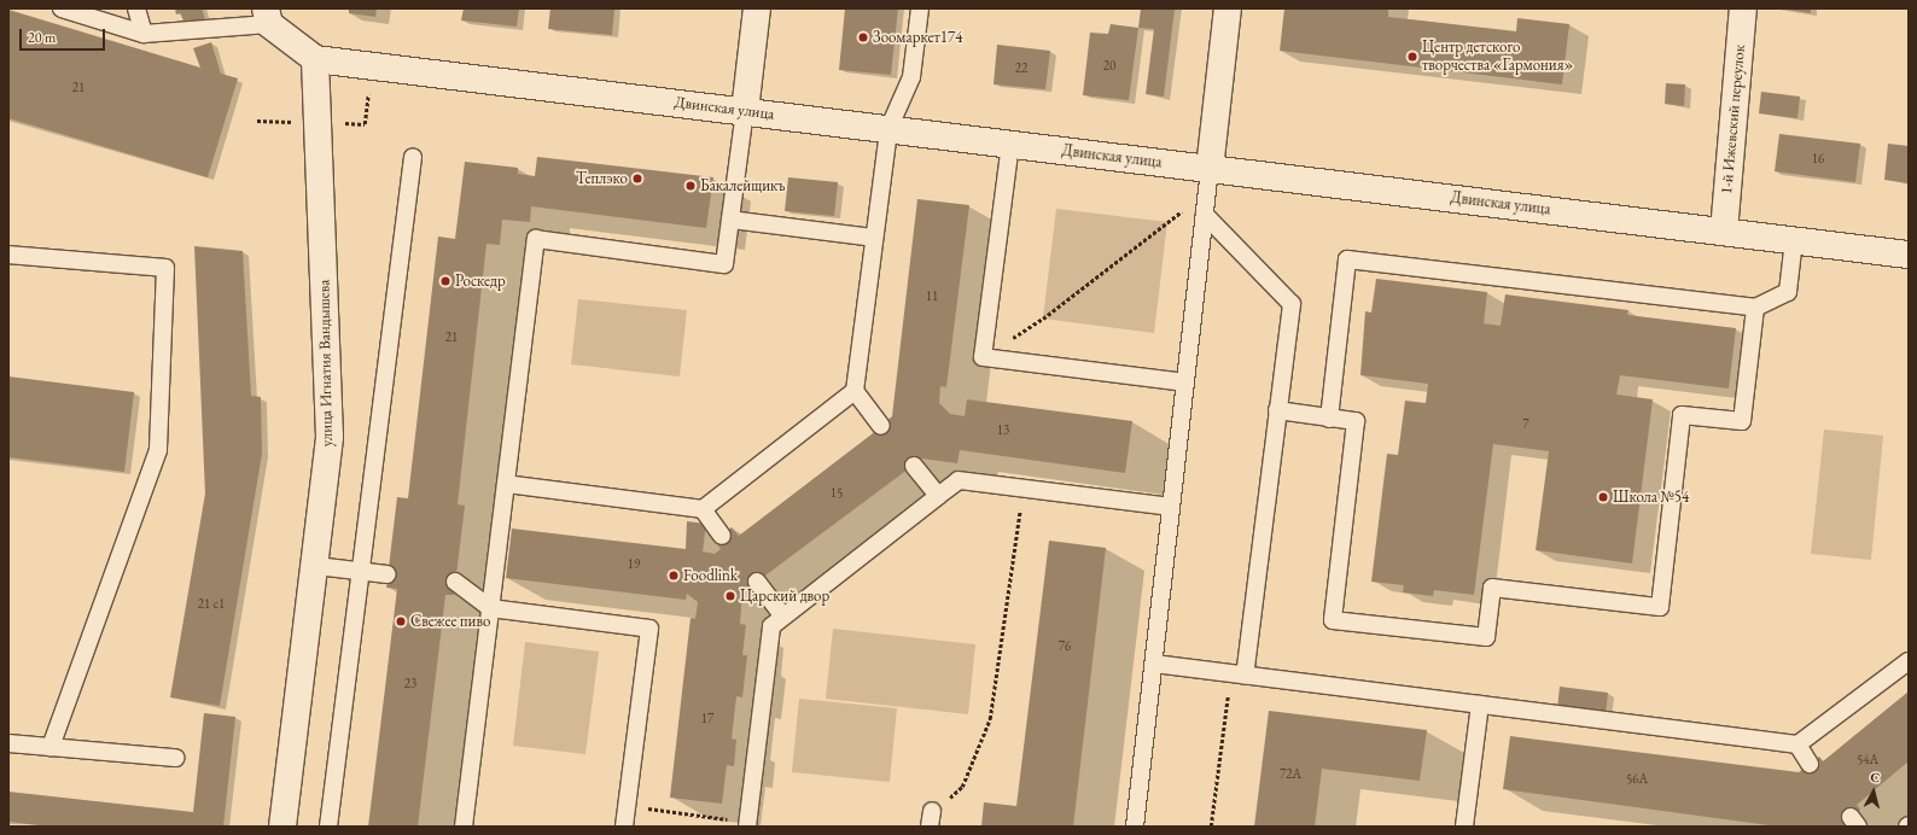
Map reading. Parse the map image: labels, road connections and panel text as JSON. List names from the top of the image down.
{
  "streets": {
    "street": ["Двинская улица", "1-й Ижевский переулок", "улица Игнатия Вандышева"]
  },
  "crossings": [
    ["Двинская улица", "1-й Ижевский переулок"],
    ["Двинская улица", "улица Игнатия Вандышева"]
  ],
  "places": [
    "Зоомаркет174",
    "Центр детского творчества «Гармония»",
    "Теплэко",
    "Бакалейщикъ",
    "Роскедр",
    "Школа №54",
    "Foodlink",
    "Царский двор",
    "Свежее пиво"
  ],
  "house_numbers": [
    "20",
    "22",
    "21",
    "16",
    "11",
    "21",
    "7",
    "13",
    "15",
    "19",
    "21 с1",
    "76",
    "23",
    "17",
    "54А",
    "72А",
    "56А"
  ],
  "scale_bar": "20 m",
  "north": "top"
}
